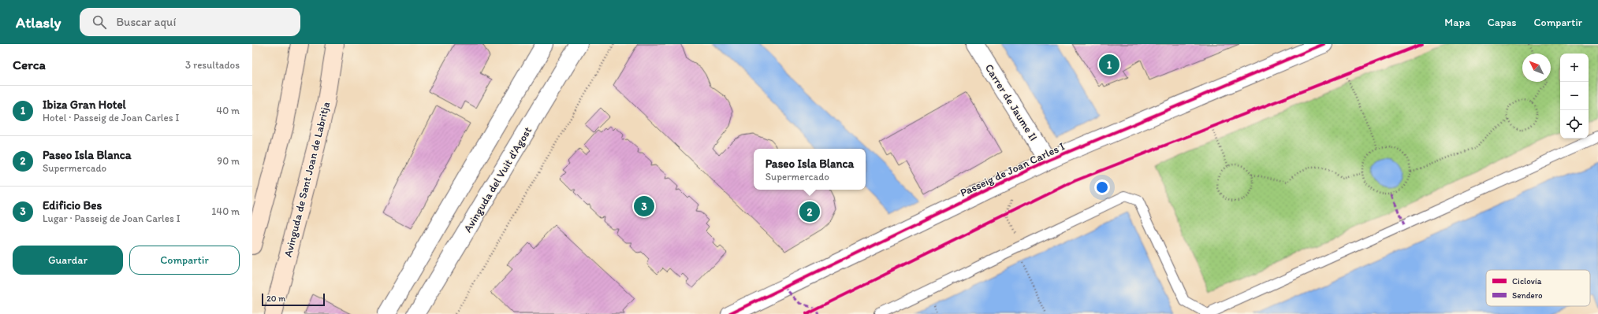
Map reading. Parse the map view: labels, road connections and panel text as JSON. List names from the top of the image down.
{
  "streets": {
    "main road": ["Avinguda de Sant Joan de Labritja"],
    "street": ["Carrer de Jaume II", "Passeig de Joan Carles I", "Avinguda del Vuit d'Agost"]
  },
  "crossings": [
    ["Carrer de Jaume II", "Passeig de Joan Carles I"]
  ],
  "legend": ["Ciclovía", "Sendero"],
  "scale_bar": "20 m",
  "north": "top left",
  "page": {
    "header": "Atlasly",
    "search": "Buscar aquí",
    "nav": ["Mapa", "Capas", "Compartir"],
    "heading": ["Cerca", "3 resultados"],
    "pins": ["1", "3", "2"],
    "map_buttons": ["+", "−"],
    "list": [
      {
        "mark": "1",
        "name": "Ibiza Gran Hotel",
        "note": "Hotel · Passeig de Joan Carles I",
        "value": "40 m"
      },
      {
        "mark": "2",
        "name": "Paseo Isla Blanca",
        "note": "Supermercado",
        "value": "90 m"
      },
      {
        "mark": "3",
        "name": "Edificio Bes",
        "note": "Lugar · Passeig de Joan Carles I",
        "value": "140 m"
      }
    ],
    "popup": ["Paseo Isla Blanca", "Supermercado"],
    "buttons": ["Guardar", "Compartir"],
    "scale": "20 m"
  }
}
